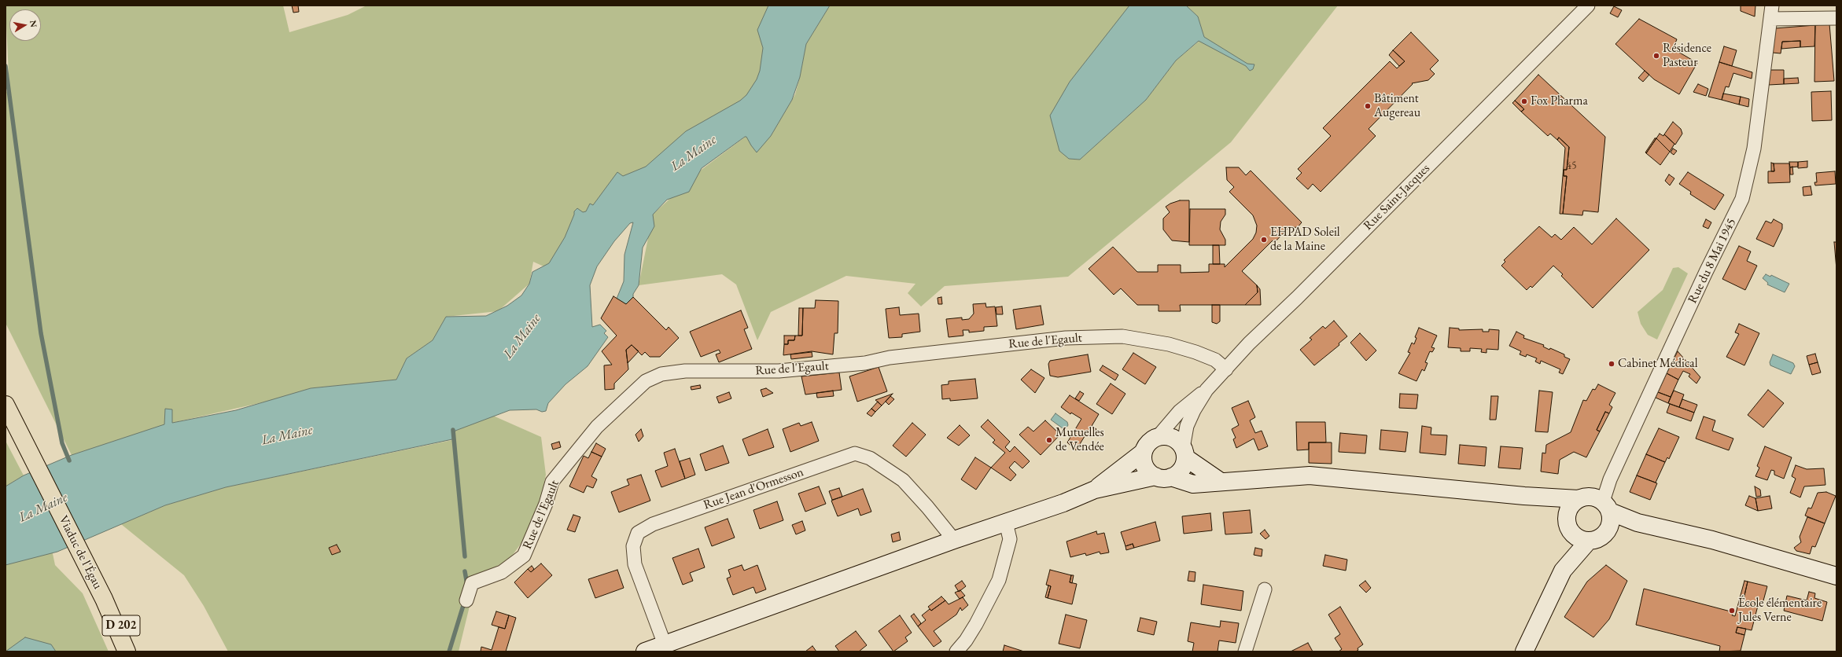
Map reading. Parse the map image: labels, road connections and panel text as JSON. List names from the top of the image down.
{
  "streets": {
    "main road": ["Viaduc de l'Égau", "D 202"],
    "street": [
      "Rue Saint-Jacques",
      "Rue du 8 Mai 1945",
      "Rue de l'Egault",
      "Rue Jean d'Ormesson"
    ]
  },
  "crossings": [
    ["Rue Saint-Jacques", "Rue de l'Egault"],
    ["Viaduc de l'Égau", "D 202"]
  ],
  "water": ["La Maine"],
  "places": [
    "Résidence Pasteur",
    "Fox Pharma",
    "Bâtiment Augereau",
    "EHPAD Soleil de la Maine",
    "Cabinet Médical",
    "Mutuelles de Vendée",
    "École élémentaire Jules Verne"
  ],
  "house_numbers": ["45"],
  "north": "right"
}
